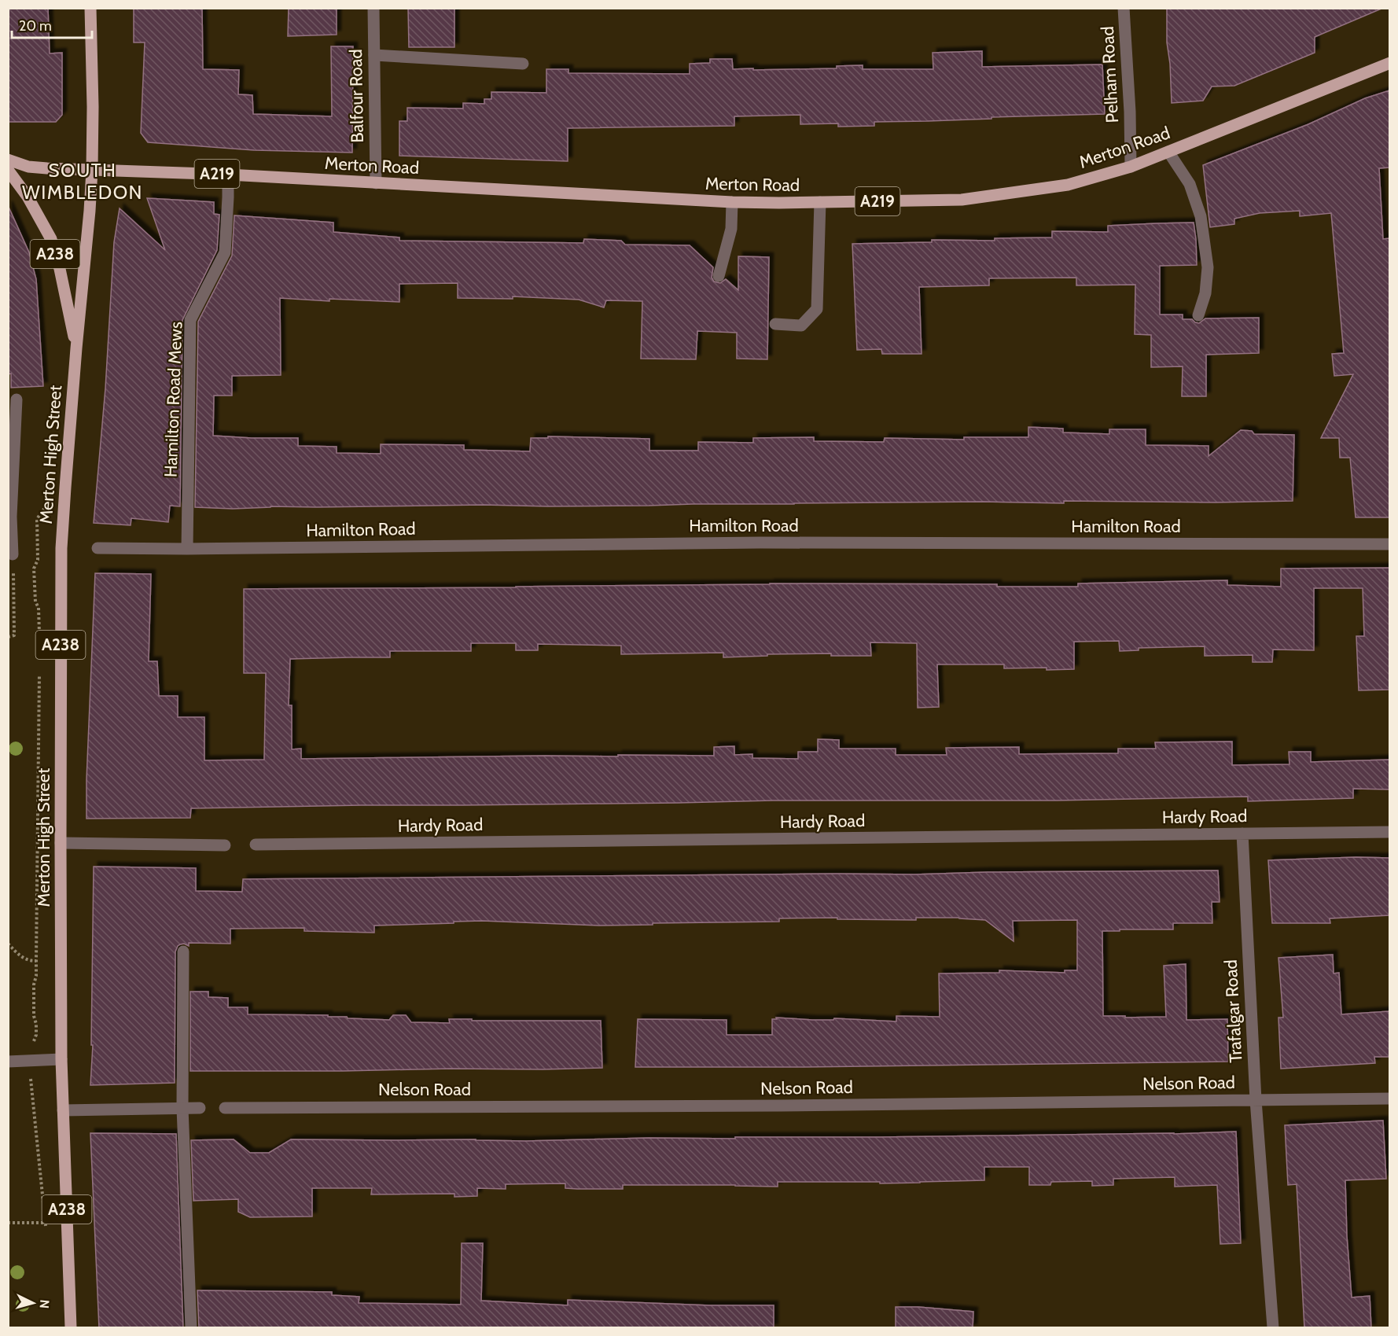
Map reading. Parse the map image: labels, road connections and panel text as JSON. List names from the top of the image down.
{
  "streets": {
    "main road": [
      "Merton Road",
      "A219",
      "A238",
      "Merton High Street"
    ],
    "street": [
      "Pelham Road",
      "Balfour Road",
      "Hamilton Road Mews",
      "Hamilton Road",
      "Hardy Road",
      "Trafalgar Road",
      "Nelson Road"
    ]
  },
  "crossings": [
    ["Pelham Road", "Merton Road"],
    ["Balfour Road", "Merton Road"],
    ["Merton Road", "A219"],
    ["Merton Road", "A238"],
    ["Merton Road", "Hamilton Road Mews"],
    ["Merton Road", "Merton High Street"],
    ["A219", "A238"],
    ["A219", "Merton High Street"],
    ["A238", "Merton High Street"],
    ["Hamilton Road Mews", "Hamilton Road"],
    ["Hardy Road", "Trafalgar Road"],
    ["Trafalgar Road", "Nelson Road"]
  ],
  "districts": ["SOUTH WIMBLEDON"],
  "scale_bar": "20 m",
  "north": "right"
}
